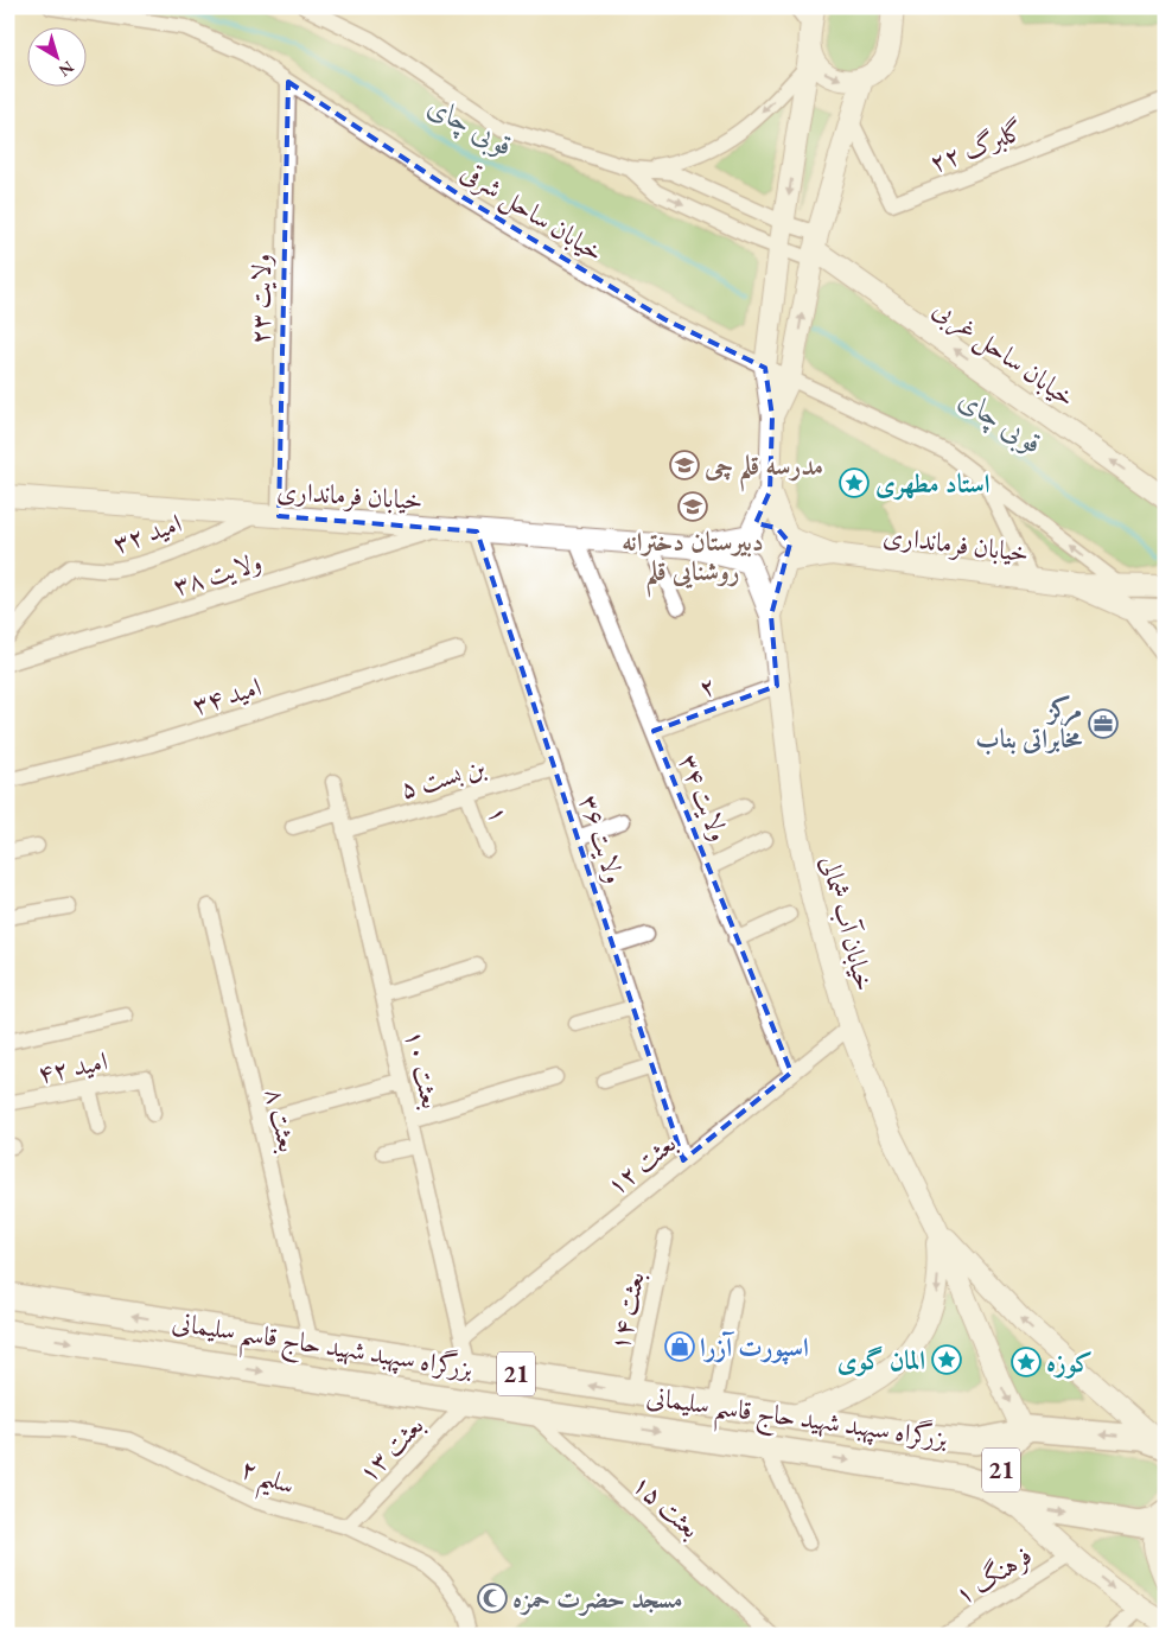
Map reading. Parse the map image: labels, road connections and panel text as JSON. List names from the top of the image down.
{
  "streets": {
    "highway": ["بزرگراه سپهبد شهید حاج قاسم سلیمانی", "21"],
    "main road": ["خیابان ساحل غربی", "خیابان فرمانداری", "خیابان آب شمالی"],
    "street": [
      "گلبرگ ۲۲",
      "خیابان ساحل شرقی",
      "ولایت ۲۳",
      "امید ۳۲",
      "ولایت ۳۸",
      "۲",
      "امید ۳۴",
      "بن بست ۵",
      "ولایت ۳۴",
      "۱",
      "ولایت ۳۶",
      "امید ۴۲",
      "بعثت ۱۰",
      "بعثت ۸",
      "بعثت ۱۲",
      "بعثت ۱۴",
      "بعثت ۱۳",
      "سلیم ۲",
      "بعثت ۱۵",
      "فرهنگ ۱"
    ]
  },
  "crossings": [
    ["خیابان ساحل شرقی", "ولایت ۲۳"],
    ["خیابان ساحل شرقی", "خیابان فرمانداری"],
    ["ولایت ۲۳", "خیابان فرمانداری"],
    ["ولایت ۲۳", "امید ۳۲"],
    ["خیابان فرمانداری", "امید ۳۲"],
    ["خیابان فرمانداری", "ولایت ۳۸"],
    ["خیابان فرمانداری", "ولایت ۳۴"],
    ["خیابان فرمانداری", "ولایت ۳۶"],
    ["خیابان فرمانداری", "خیابان آب شمالی"],
    ["۲", "ولایت ۳۴"],
    ["۲", "خیابان آب شمالی"],
    ["بن بست ۵", "۱"],
    ["بن بست ۵", "ولایت ۳۶"],
    ["بن بست ۵", "بعثت ۱۰"],
    ["ولایت ۳۴", "بعثت ۱۲"],
    ["ولایت ۳۶", "بعثت ۱۲"],
    ["خیابان آب شمالی", "بعثت ۱۲"],
    ["خیابان آب شمالی", "بزرگراه سپهبد شهید حاج قاسم سلیمانی"],
    ["خیابان آب شمالی", "21"],
    ["بعثت ۱۰", "بعثت ۱۲"],
    ["بعثت ۱۰", "بزرگراه سپهبد شهید حاج قاسم سلیمانی"],
    ["بعثت ۸", "بزرگراه سپهبد شهید حاج قاسم سلیمانی"],
    ["بعثت ۱۴", "بزرگراه سپهبد شهید حاج قاسم سلیمانی"],
    ["بزرگراه سپهبد شهید حاج قاسم سلیمانی", "21"],
    ["بزرگراه سپهبد شهید حاج قاسم سلیمانی", "بعثت ۱۳"],
    ["بزرگراه سپهبد شهید حاج قاسم سلیمانی", "بعثت ۱۵"],
    ["بعثت ۱۳", "سلیم ۲"]
  ],
  "one_way": ["خیابان ساحل غربی"],
  "water": ["قوبی چای"],
  "places": {
    "school or university": ["مدرسه قلم چی", "دبیرستان دخترانه روشنایی قلم"],
    "place": ["استاد مطهری", "المان گوی", "کوزه"],
    "office": ["مرکز مخابراتی بناب"],
    "shop": ["اسپورت آزرا"],
    "mosque": ["مسجد حضرت حمزه"]
  },
  "north": "bottom right"
}
